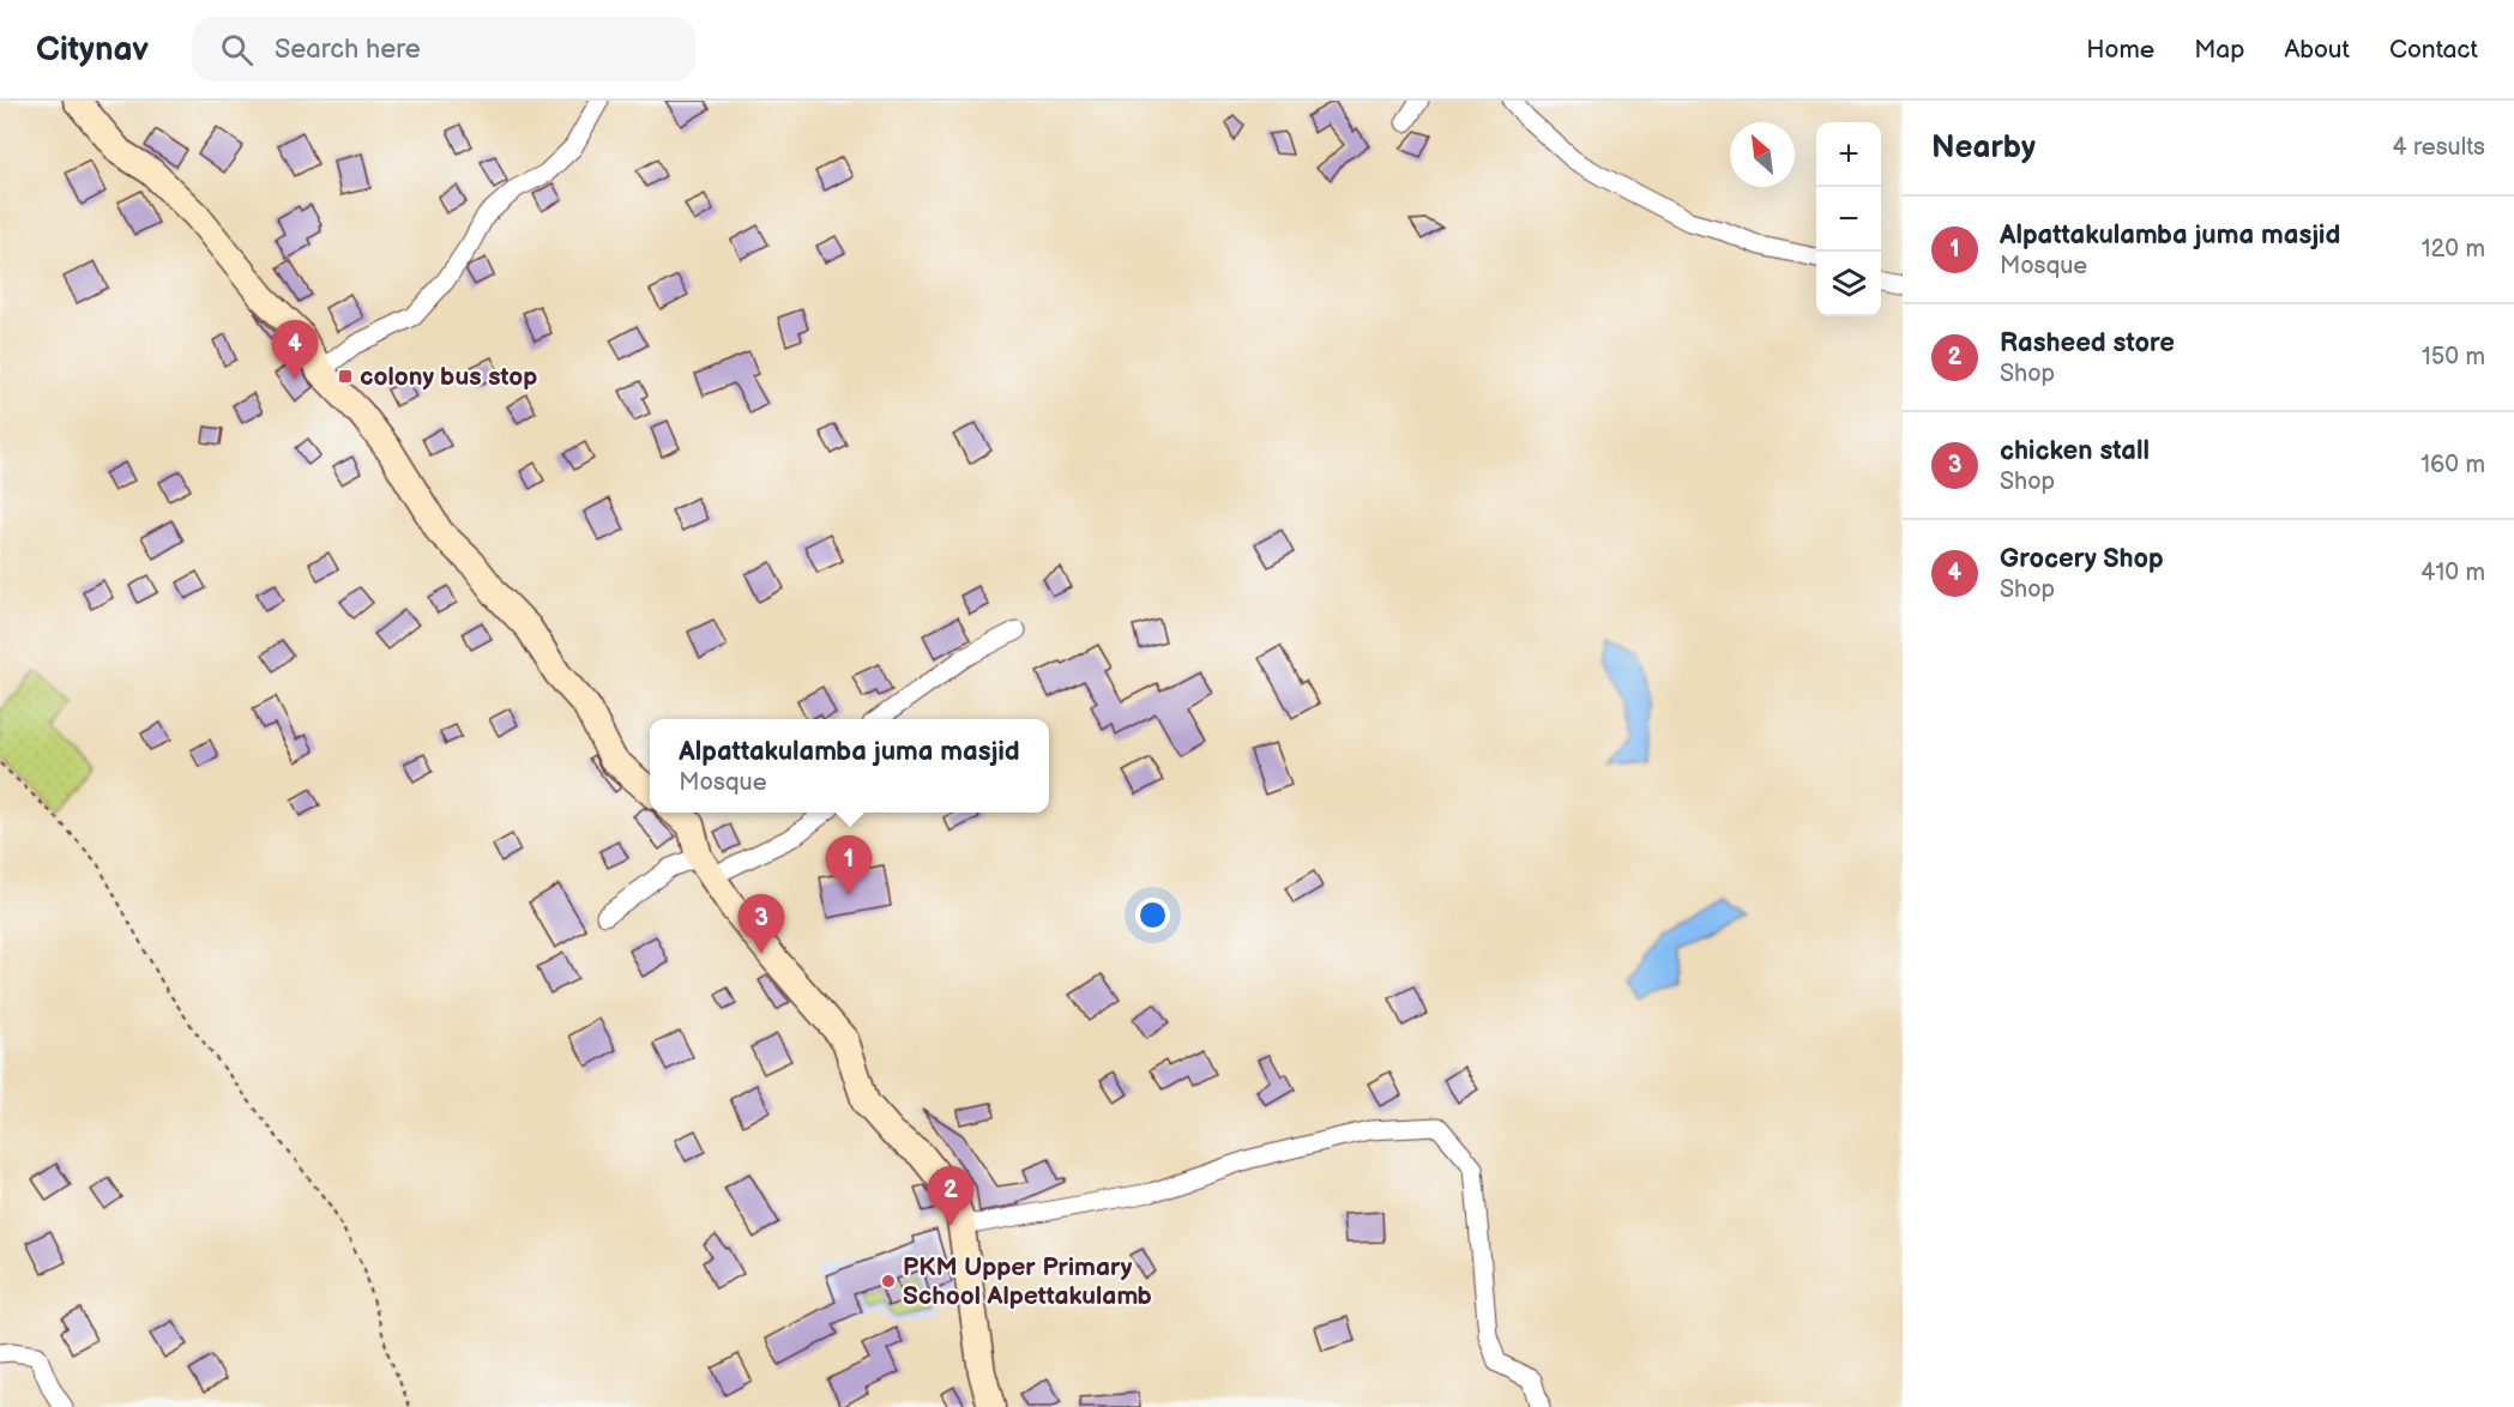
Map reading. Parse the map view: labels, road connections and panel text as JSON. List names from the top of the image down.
{
  "places": {
    "transit": ["colony bus stop"],
    "other": ["PKM Upper Primary School Alpettakulamb"]
  },
  "north": "top left",
  "page": {
    "header": "Citynav",
    "search": "Search here",
    "nav": [
      "Home",
      "Map",
      "About",
      "Contact"
    ],
    "heading": ["Nearby", "4 results"],
    "map_buttons": ["+", "−"],
    "list": [
      {
        "mark": "1",
        "name": "Alpattakulamba juma masjid",
        "note": "Mosque",
        "value": "120 m"
      },
      {
        "mark": "2",
        "name": "Rasheed store",
        "note": "Shop",
        "value": "150 m"
      },
      {
        "mark": "3",
        "name": "chicken stall",
        "note": "Shop",
        "value": "160 m"
      },
      {
        "mark": "4",
        "name": "Grocery Shop",
        "note": "Shop",
        "value": "410 m"
      }
    ],
    "pins": [
      "4",
      "1",
      "3",
      "2"
    ],
    "popup": ["Alpattakulamba juma masjid", "Mosque"]
  }
}
